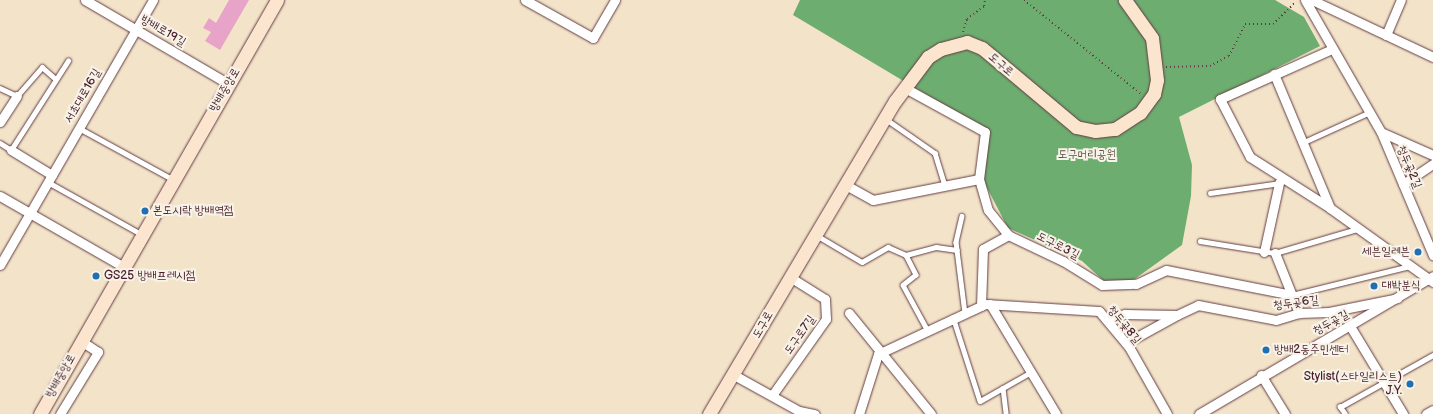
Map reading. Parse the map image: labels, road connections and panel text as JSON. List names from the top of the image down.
{
  "streets": {
    "street": [
      "방배로19길",
      "도구로",
      "방배중앙로",
      "서초대로16길",
      "청두곶2길",
      "도구로3길",
      "청두곶6길",
      "청두곶길",
      "청두곶8길",
      "도구로7길"
    ]
  },
  "crossings": [
    ["방배로19길", "방배중앙로"],
    ["방배로19길", "서초대로16길"],
    ["도구로", "도구로3길"],
    ["도구로", "도구로7길"],
    ["청두곶6길", "청두곶길"],
    ["청두곶6길", "청두곶8길"]
  ],
  "parks": ["도구머리공원"],
  "places": [
    "본도시락 방배역점",
    "세븐일레븐",
    "GS25 방배프레시점",
    "대박분식",
    "방배2동주민센터",
    "Stylist(스타일리스트) J.Y."
  ]
}
